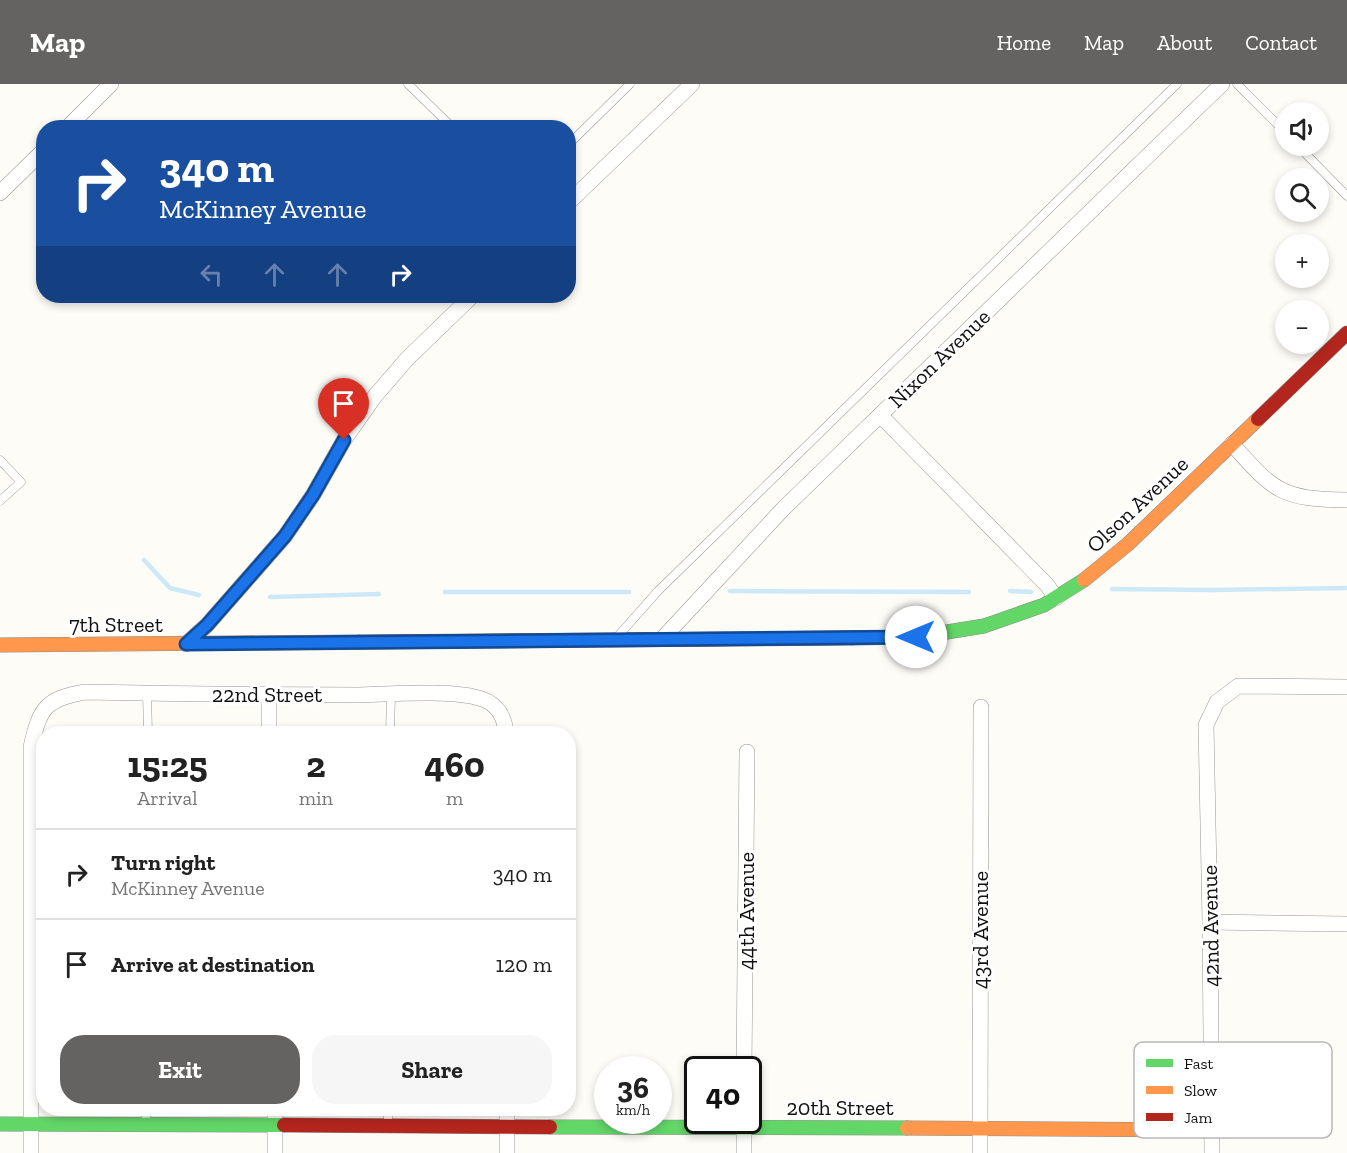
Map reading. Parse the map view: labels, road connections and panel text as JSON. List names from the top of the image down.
{
  "streets": {
    "street": [
      "Nixon Avenue",
      "Olson Avenue",
      "7th Street",
      "22nd Street",
      "44th Avenue",
      "42nd Avenue",
      "43rd Avenue",
      "20th Street"
    ]
  },
  "crossings": [
    ["Nixon Avenue", "7th Street"],
    ["Olson Avenue", "7th Street"],
    ["22nd Street", "20th Street"],
    ["43rd Avenue", "20th Street"]
  ],
  "legend": ["Fast", "Slow", "Jam"],
  "page": {
    "header": "Map",
    "nav": [
      "Home",
      "Map",
      "About",
      "Contact"
    ],
    "map_buttons": ["+", "−"],
    "turn": ["340 m", "McKinney Avenue"],
    "eta": [
      "15:25",
      "Arrival",
      "2",
      "min",
      "460",
      "m"
    ],
    "list": [
      {
        "name": "Turn right",
        "note": "McKinney Avenue",
        "value": "340 m"
      },
      {
        "name": "Arrive at destination",
        "value": "120 m"
      }
    ],
    "buttons": ["Exit", "Share"],
    "speed": "36 km/h",
    "limit": "40"
  }
}
